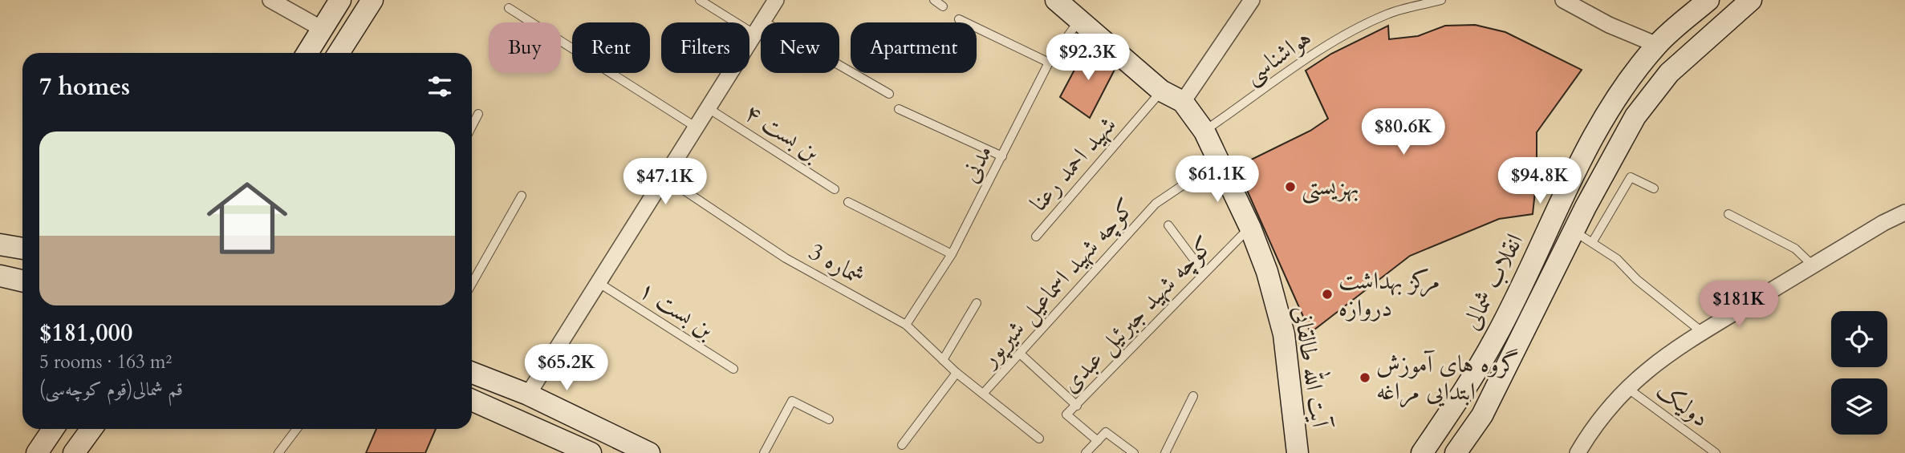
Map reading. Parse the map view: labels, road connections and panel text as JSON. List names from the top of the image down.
{
  "streets": {
    "street": ["انقلاب شمالی", "آیت الله طالقانی"],
    "lane": [
      "هواشناسی",
      "بن بست ۴",
      "مدنی",
      "شهید احمد رعنا",
      "شماره 3",
      "کوچه شهید اسماعیل شیرپور",
      "بن بست ۱",
      "کوچه شهید جبرئیل عبدی",
      "دولیک"
    ]
  },
  "crossings": [
    ["هواشناسی", "آیت الله طالقانی"],
    ["مدنی", "شماره 3"],
    ["مدنی", "آیت الله طالقانی"],
    ["شهید احمد رعنا", "آیت الله طالقانی"],
    ["شماره 3", "کوچه شهید اسماعیل شیرپور"],
    ["کوچه شهید اسماعیل شیرپور", "آیت الله طالقانی"],
    ["کوچه شهید جبرئیل عبدی", "آیت الله طالقانی"]
  ],
  "places": ["بهزیستی", "مرکز بهداشت دروازه", "گروه های آموزش ابتدایی مراغه"],
  "page": {
    "chip": [
      "Buy",
      "Rent",
      "Filters",
      "New",
      "Apartment"
    ],
    "price": [
      "$92.3K",
      "$80.6K",
      "$61.1K",
      "$94.8K",
      "$47.1K",
      "$181K",
      "$65.2K"
    ],
    "heading": "7 homes",
    "list": [
      {
        "name": "$181,000",
        "note": "5 rooms · 163 m² · قم شمالی(قوم کوچه‌سی)"
      }
    ]
  }
}
